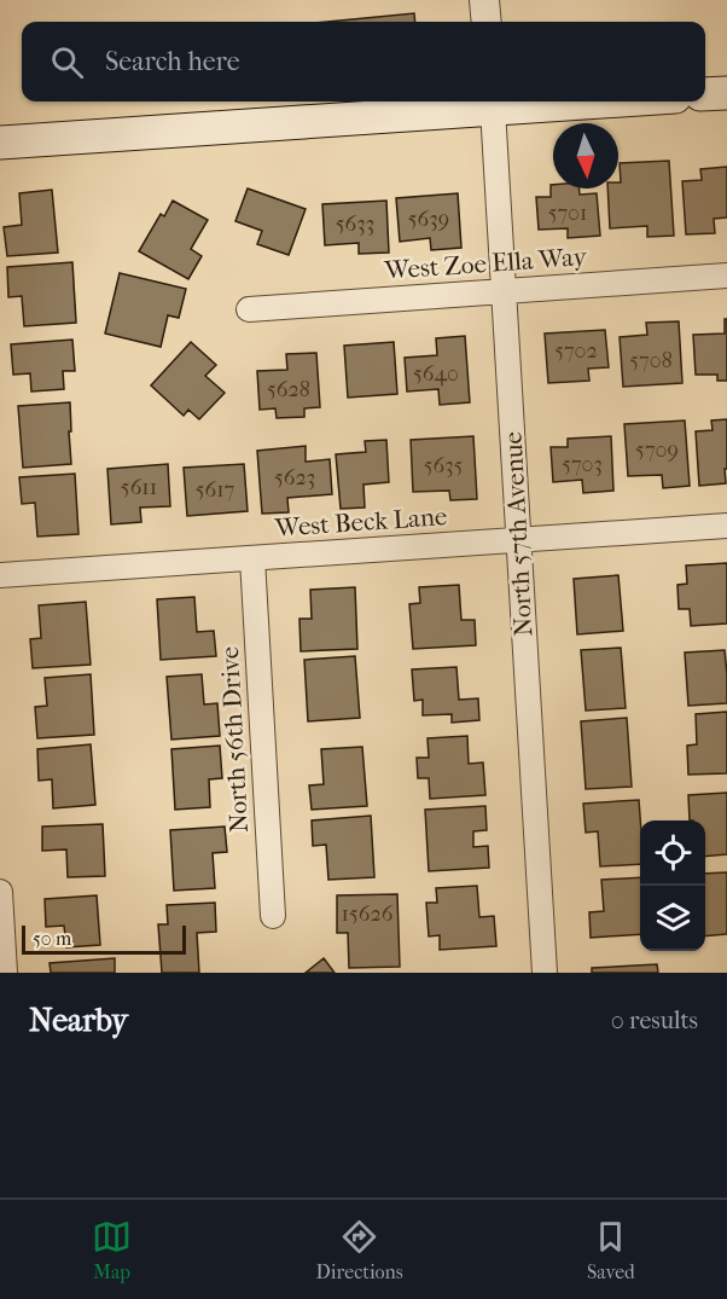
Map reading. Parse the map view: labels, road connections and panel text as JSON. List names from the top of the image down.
{
  "streets": {
    "street": [
      "West Zoe Ella Way",
      "West Beck Lane",
      "North 57th Avenue",
      "North 56th Drive"
    ]
  },
  "crossings": [
    ["West Zoe Ella Way", "North 57th Avenue"],
    ["West Beck Lane", "North 57th Avenue"],
    ["West Beck Lane", "North 56th Drive"]
  ],
  "house_numbers": [
    "5701",
    "5639",
    "5633",
    "5702",
    "5708",
    "5640",
    "5628",
    "5709",
    "5703",
    "5635",
    "5623",
    "5611",
    "5617",
    "15626"
  ],
  "scale_bar": "50 m",
  "north": "bottom",
  "page": {
    "search": "Search here",
    "scale": "50 m",
    "heading": ["Nearby", "0 results"],
    "nav": ["Map", "Directions", "Saved"]
  }
}
